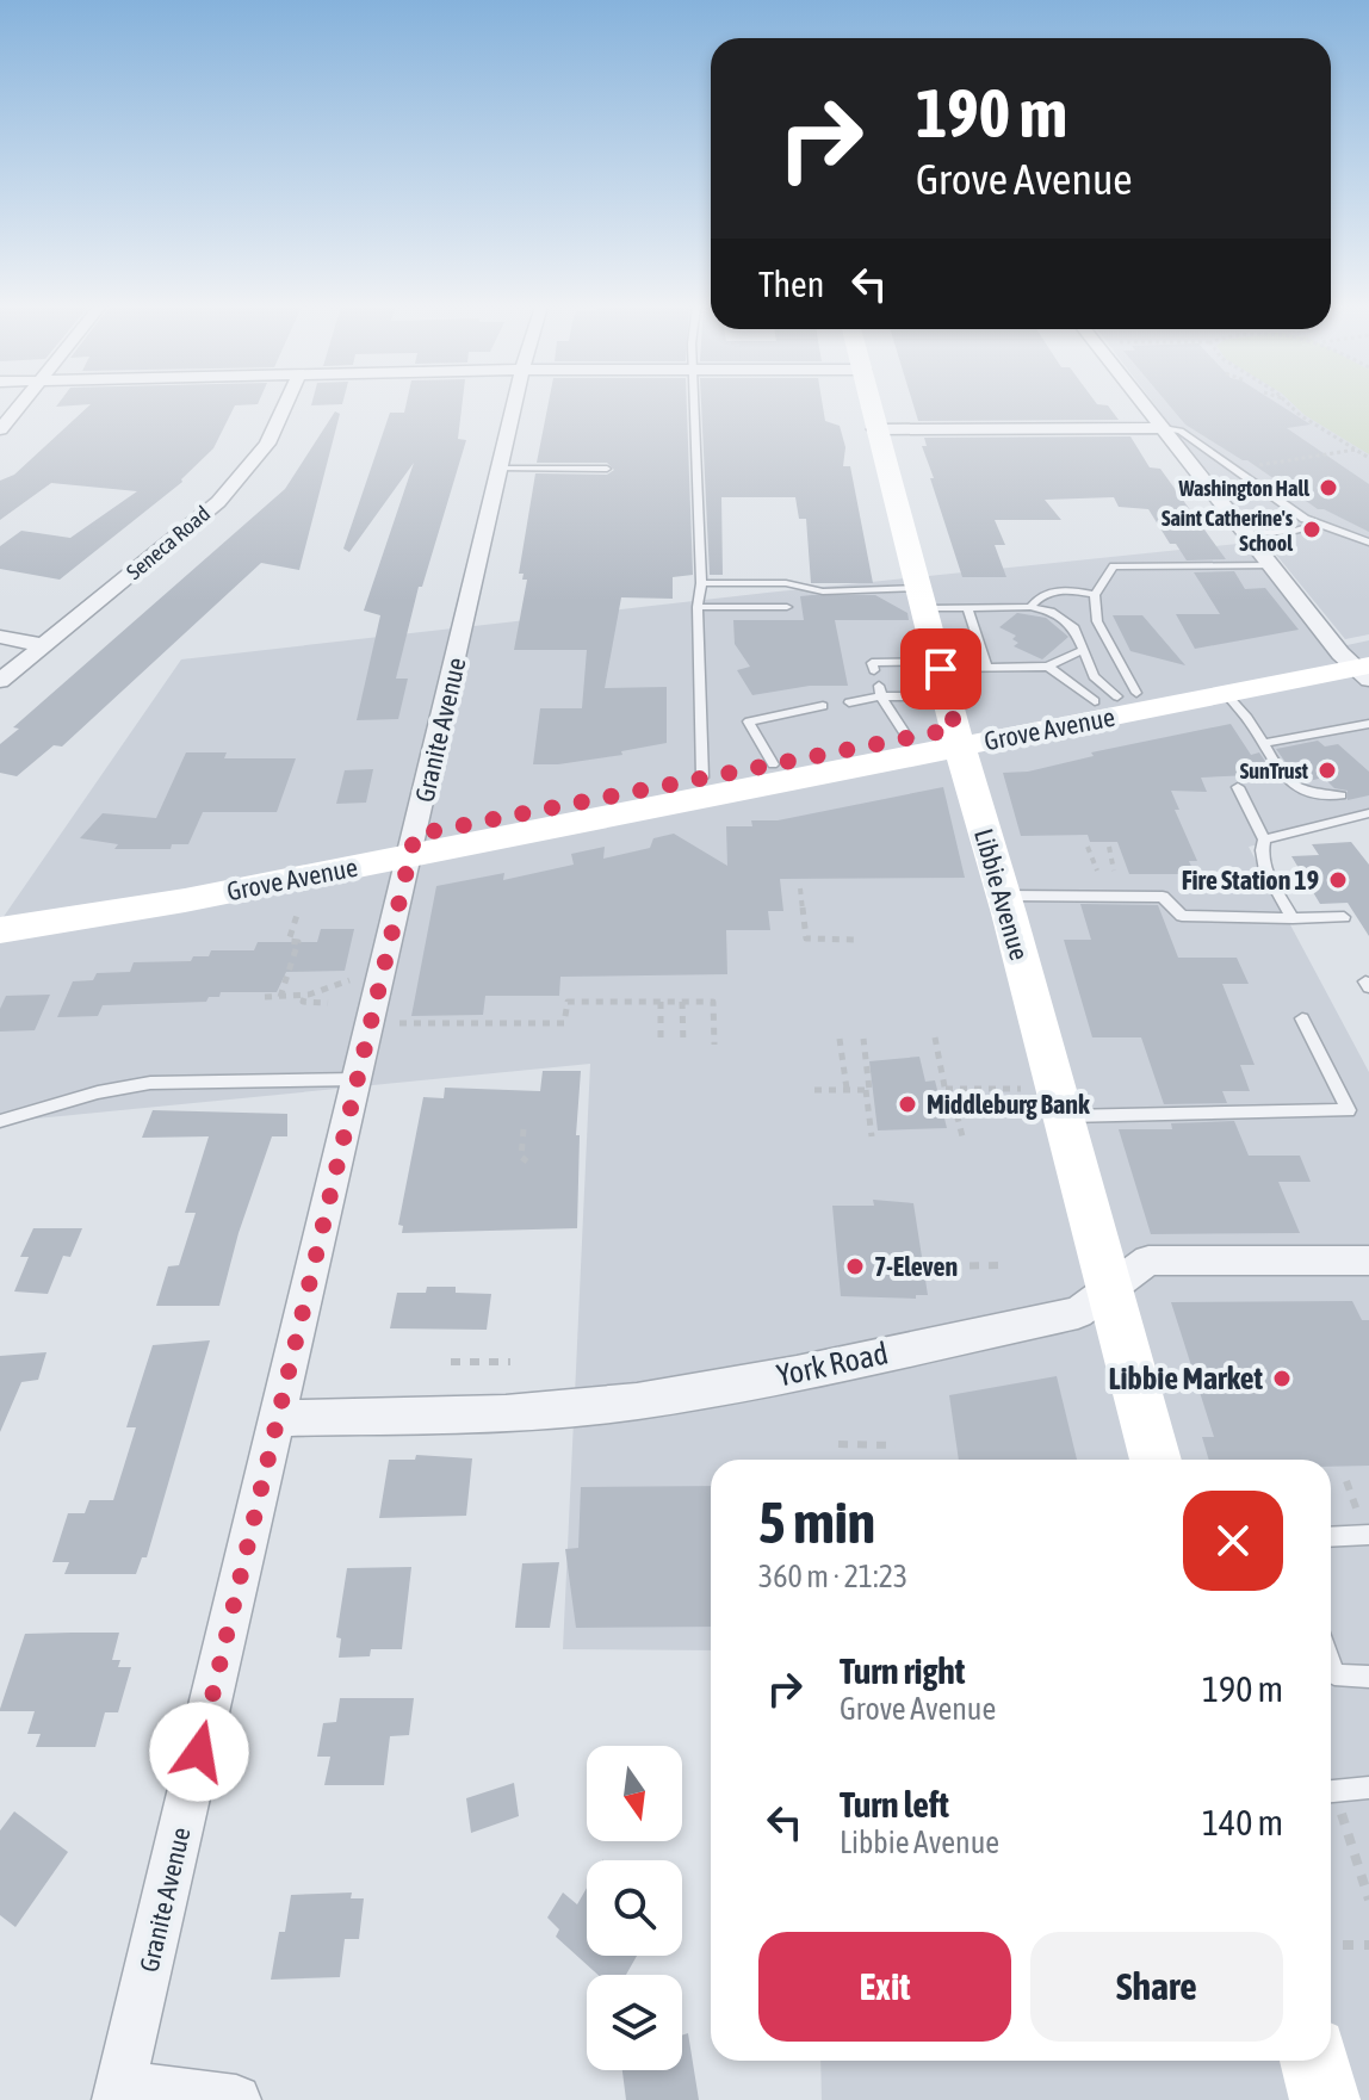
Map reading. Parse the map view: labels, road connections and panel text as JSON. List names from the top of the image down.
{
  "streets": {
    "street": [
      "Seneca Road",
      "Grove Avenue",
      "Granite Avenue",
      "Libbie Avenue",
      "York Road"
    ]
  },
  "crossings": [
    ["Grove Avenue", "Granite Avenue"],
    ["Grove Avenue", "Libbie Avenue"],
    ["Granite Avenue", "York Road"],
    ["Libbie Avenue", "York Road"]
  ],
  "places": [
    "Washington Hall",
    "Saint Catherine's School",
    "SunTrust",
    "Fire Station 19",
    "Middleburg Bank",
    "7-Eleven",
    "Libbie Market"
  ],
  "north": "bottom",
  "page": {
    "turn": ["190 m", "Grove Avenue"],
    "then": "Then",
    "heading": ["5 min", "360 m · 21:23"],
    "list": [
      {
        "name": "Turn right",
        "note": "Grove Avenue",
        "value": "190 m"
      },
      {
        "name": "Turn left",
        "note": "Libbie Avenue",
        "value": "140 m"
      }
    ],
    "buttons": ["Exit", "Share"]
  }
}
